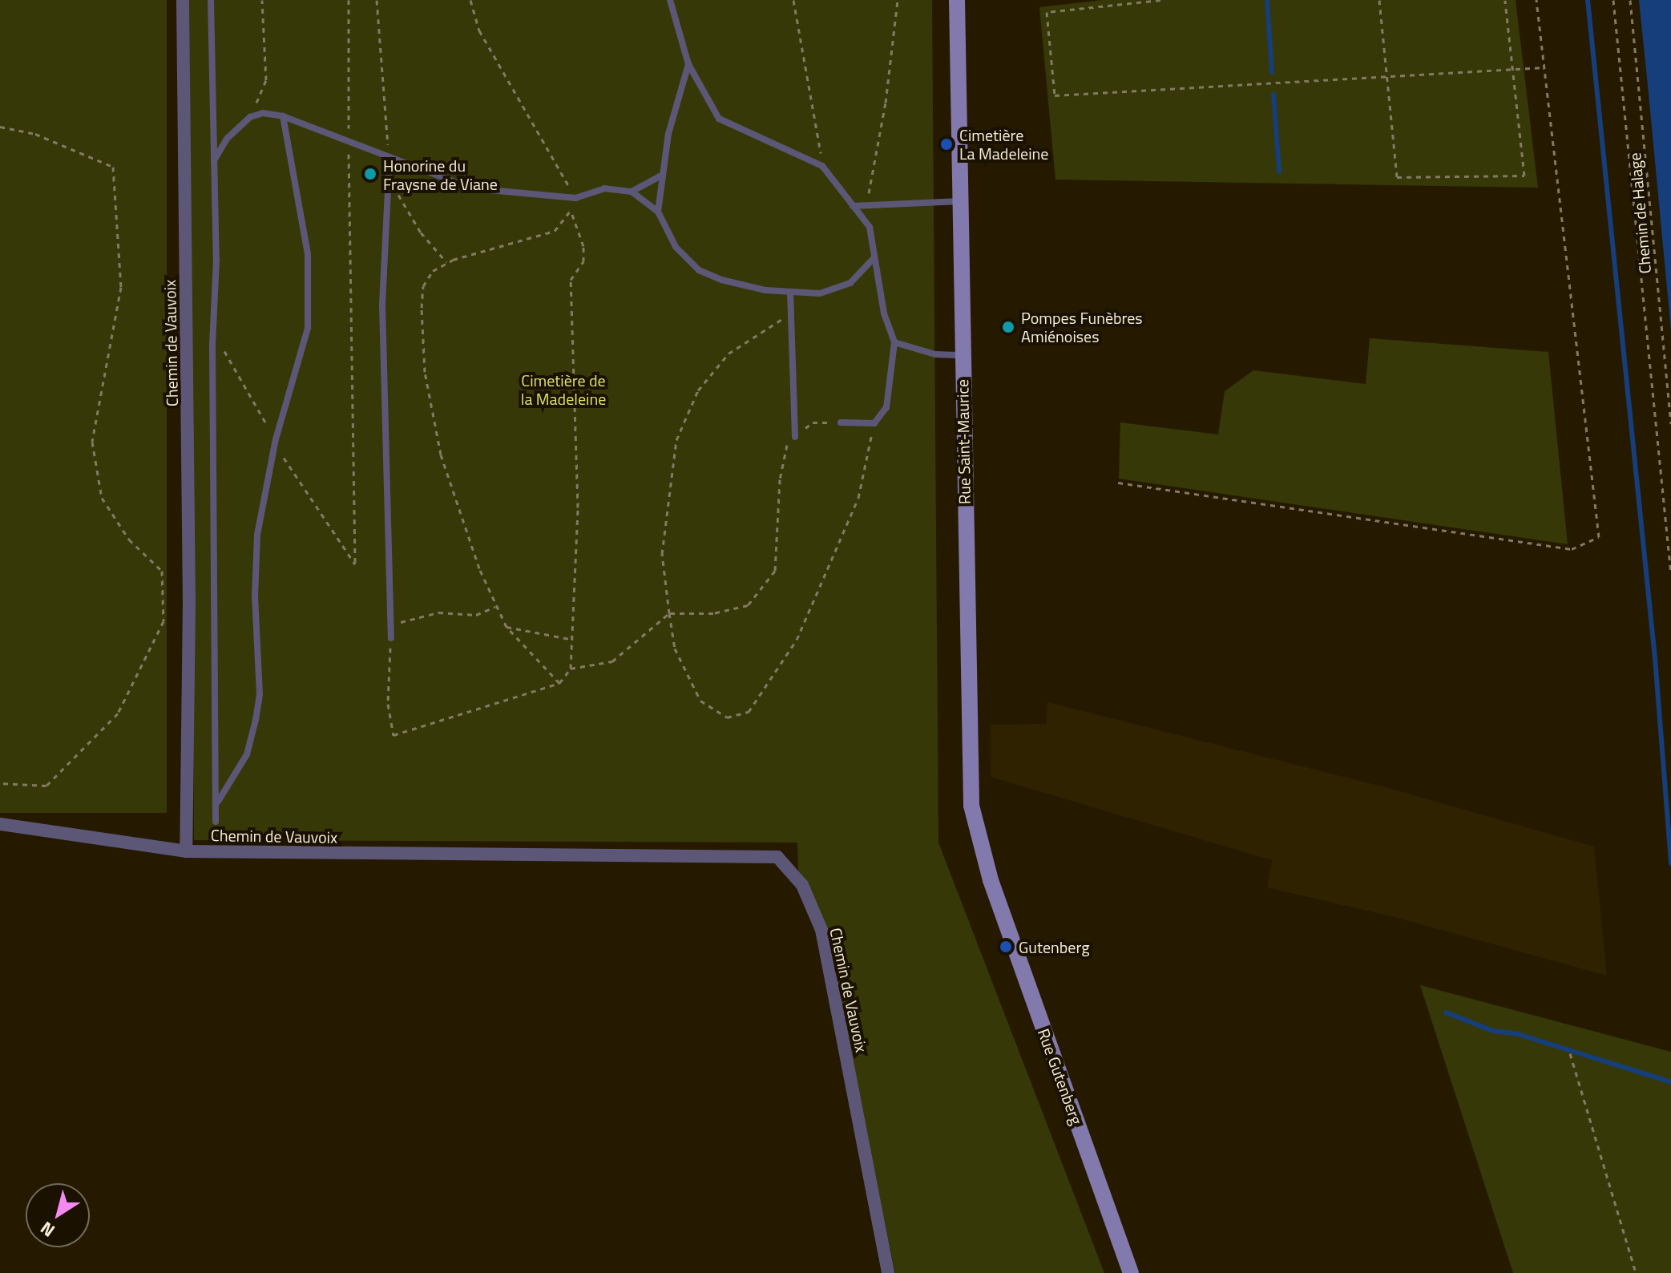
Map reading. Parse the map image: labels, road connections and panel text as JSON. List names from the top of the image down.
{
  "streets": {
    "street": ["Chemin de Vauvoix", "Rue Saint-Maurice", "Rue Gutenberg"],
    "path": ["Chemin de Halage"]
  },
  "crossings": [
    ["Rue Saint-Maurice", "Rue Gutenberg"]
  ],
  "parks": ["Cimetière de la Madeleine"],
  "places": [
    "Cimetière La Madeleine",
    "Honorine du Fraysne de Viane",
    "Pompes Funèbres Amiénoises",
    "Gutenberg"
  ],
  "north": "bottom left"
}
